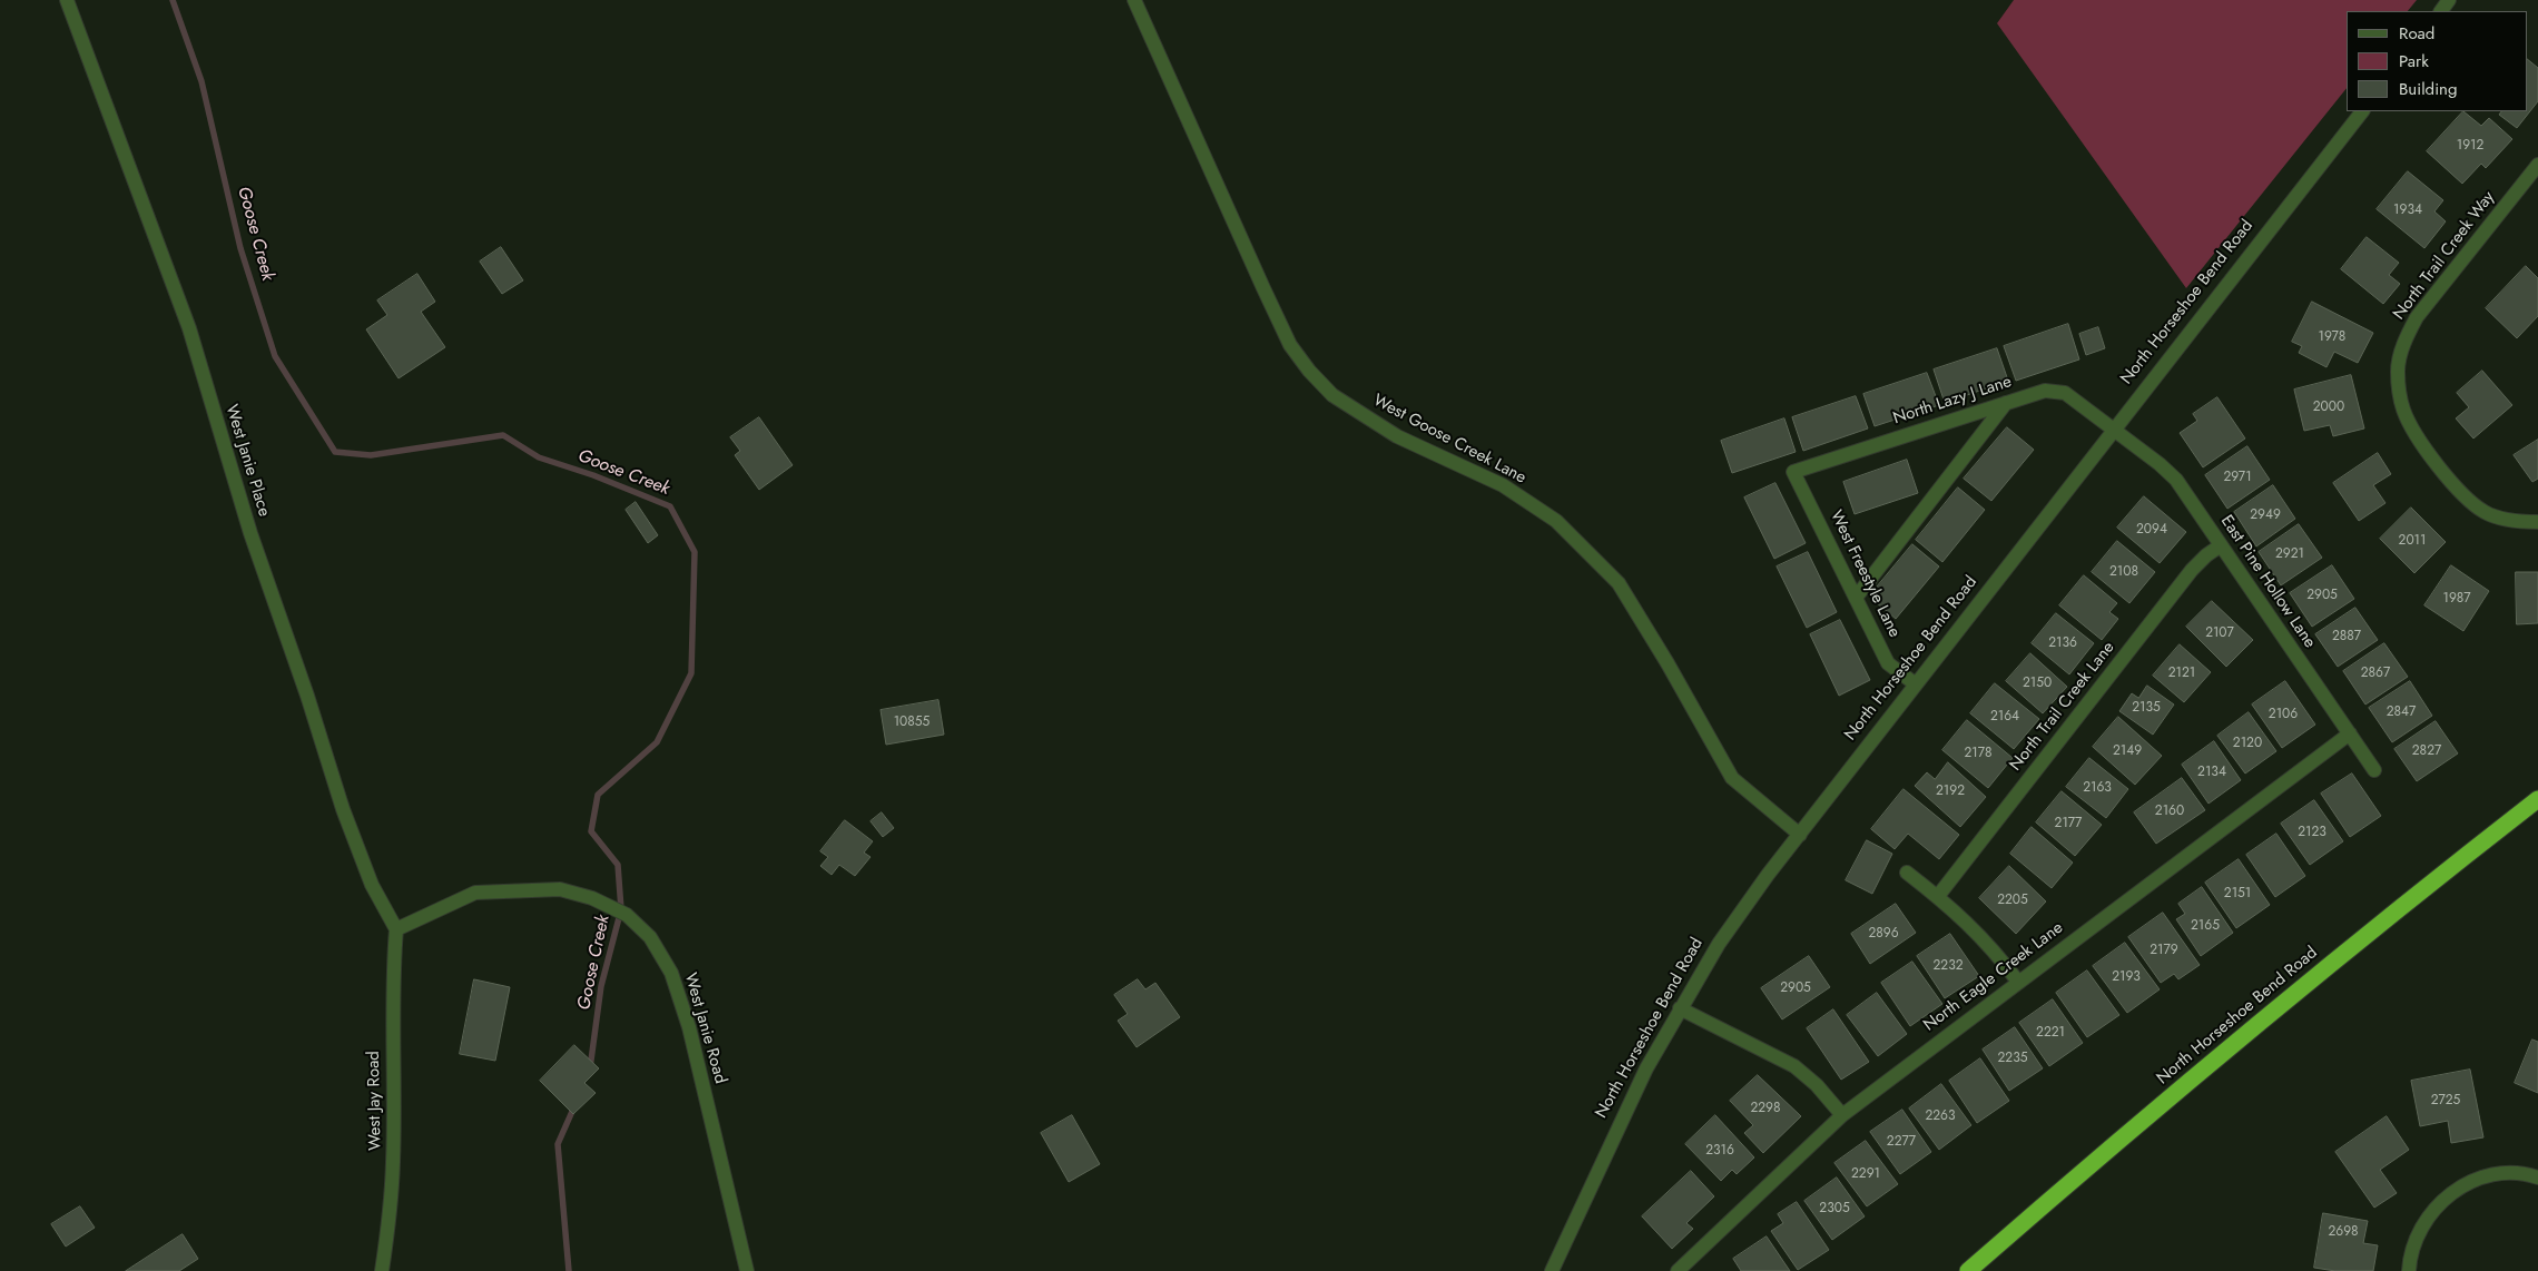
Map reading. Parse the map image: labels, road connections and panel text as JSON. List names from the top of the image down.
{
  "streets": {
    "highway": ["North Horseshoe Bend Road"],
    "street": [
      "North Trail Creek Way",
      "North Lazy J Lane",
      "West Goose Creek Lane",
      "West Janie Place",
      "West Freestyle Lane",
      "East Pine Hollow Lane",
      "North Trail Creek Lane",
      "North Eagle Creek Lane",
      "West Janie Road",
      "West Jay Road"
    ]
  },
  "crossings": [
    ["North Horseshoe Bend Road", "North Lazy J Lane"],
    ["North Horseshoe Bend Road", "West Goose Creek Lane"],
    ["North Horseshoe Bend Road", "West Freestyle Lane"],
    ["North Horseshoe Bend Road", "East Pine Hollow Lane"],
    ["North Lazy J Lane", "West Freestyle Lane"],
    ["North Lazy J Lane", "East Pine Hollow Lane"],
    ["West Janie Place", "West Janie Road"],
    ["West Janie Place", "West Jay Road"],
    ["East Pine Hollow Lane", "North Trail Creek Lane"],
    ["East Pine Hollow Lane", "North Eagle Creek Lane"],
    ["West Janie Road", "West Jay Road"]
  ],
  "water": ["Goose Creek"],
  "house_numbers": [
    "1912",
    "1934",
    "1978",
    "2000",
    "2971",
    "2949",
    "2094",
    "2011",
    "2921",
    "2108",
    "2905",
    "1987",
    "2107",
    "2887",
    "2136",
    "2121",
    "2867",
    "2150",
    "2135",
    "2847",
    "2106",
    "2164",
    "10855",
    "2120",
    "2149",
    "2827",
    "2178",
    "2134",
    "2163",
    "2192",
    "2160",
    "2177",
    "2123",
    "2151",
    "2205",
    "2165",
    "2896",
    "2179",
    "2232",
    "2193",
    "2905",
    "2221",
    "2235",
    "2725",
    "2298",
    "2263",
    "2277",
    "2316",
    "2291",
    "2305",
    "2698"
  ],
  "legend": ["Road", "Park", "Building"]
}
